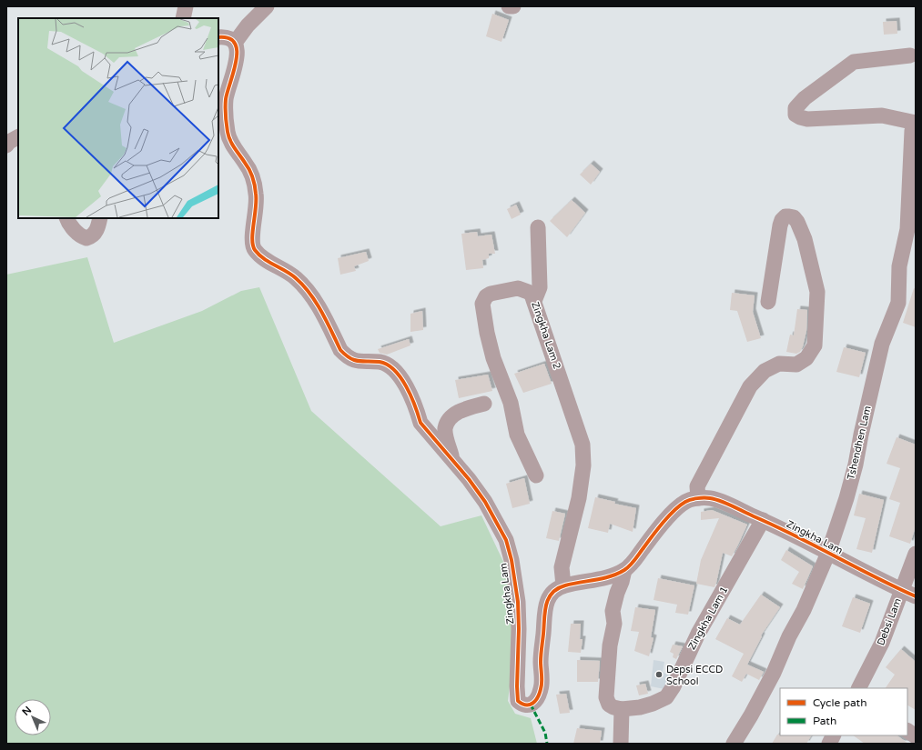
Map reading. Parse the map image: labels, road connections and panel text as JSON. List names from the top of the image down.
{
  "streets": {
    "street": [
      "Zingkha Lam 2",
      "Tshendhen Lam",
      "Zingkha Lam",
      "Zingkha Lam 1",
      "Debsi Lam"
    ]
  },
  "crossings": [
    ["Zingkha Lam 2", "Zingkha Lam"],
    ["Tshendhen Lam", "Zingkha Lam"],
    ["Zingkha Lam", "Zingkha Lam 1"],
    ["Zingkha Lam", "Debsi Lam"]
  ],
  "places": ["Depsi ECCD School"],
  "legend": ["Cycle path", "Path"],
  "north": "top left"
}
